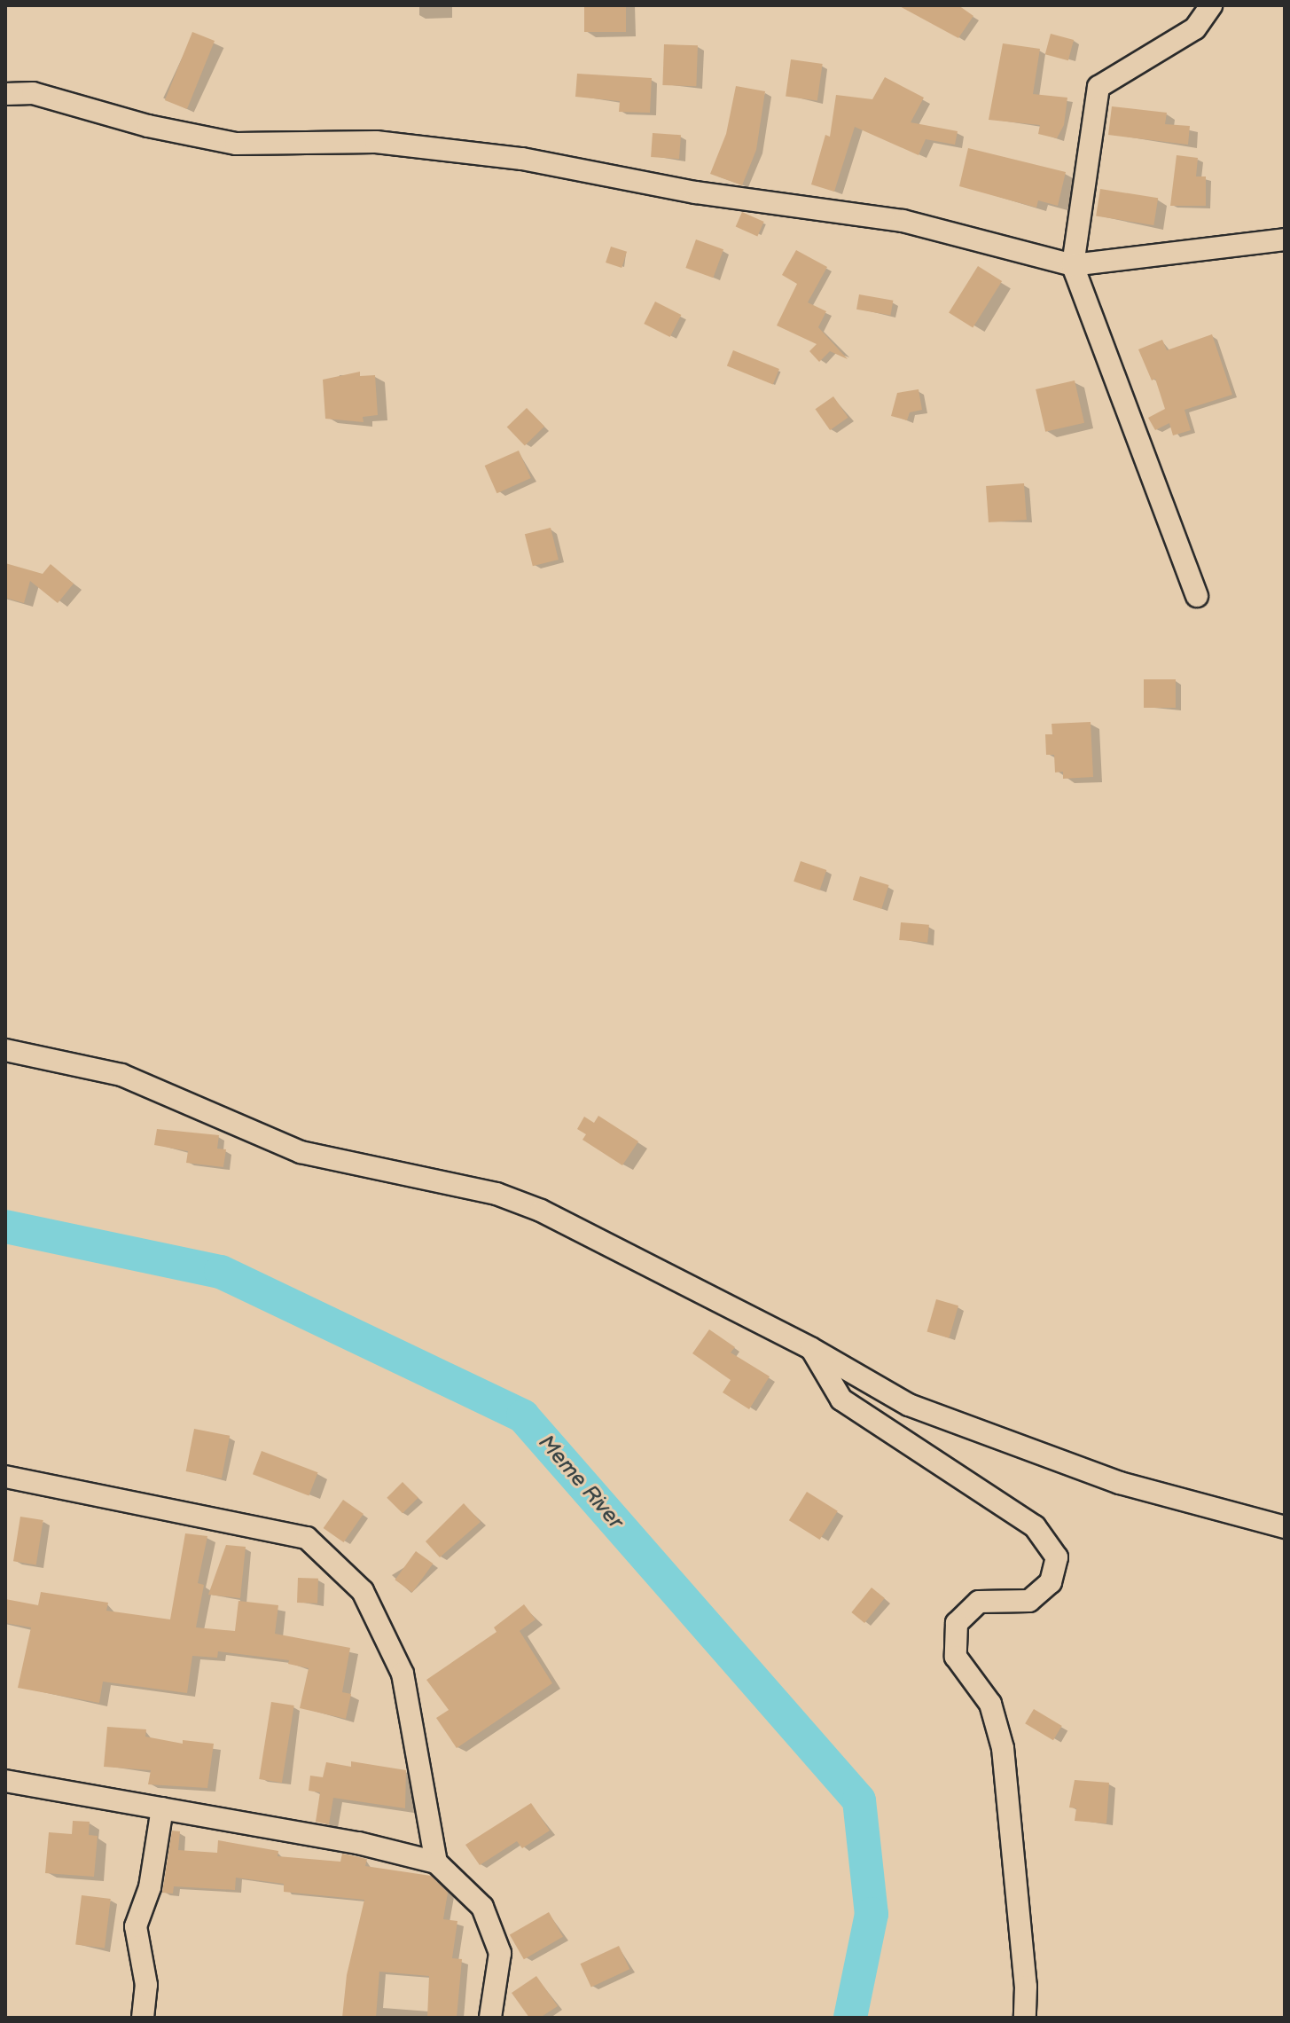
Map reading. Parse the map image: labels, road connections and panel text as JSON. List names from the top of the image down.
{
  "water": ["Meme River"]
}
